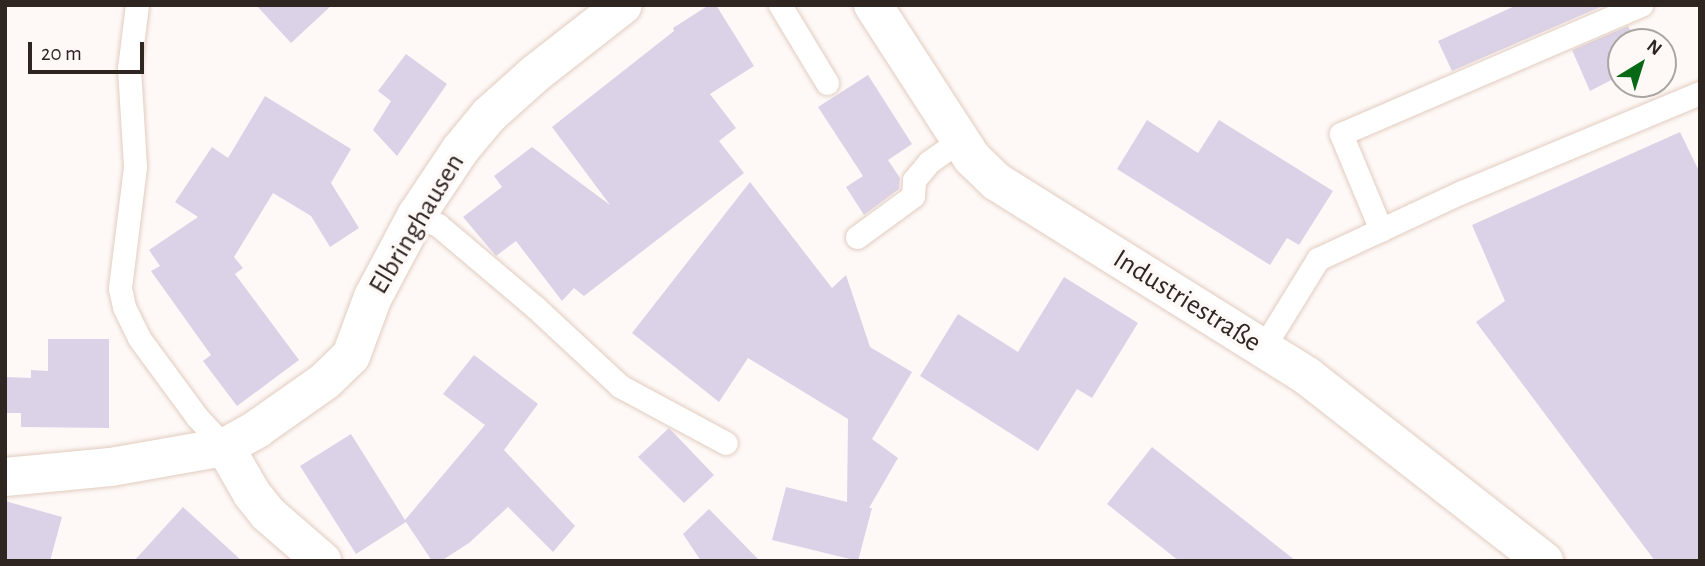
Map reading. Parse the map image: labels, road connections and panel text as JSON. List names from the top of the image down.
{
  "streets": {
    "street": ["Elbringhausen", "Industriestraße"]
  },
  "scale_bar": "20 m",
  "north": "top right"
}
